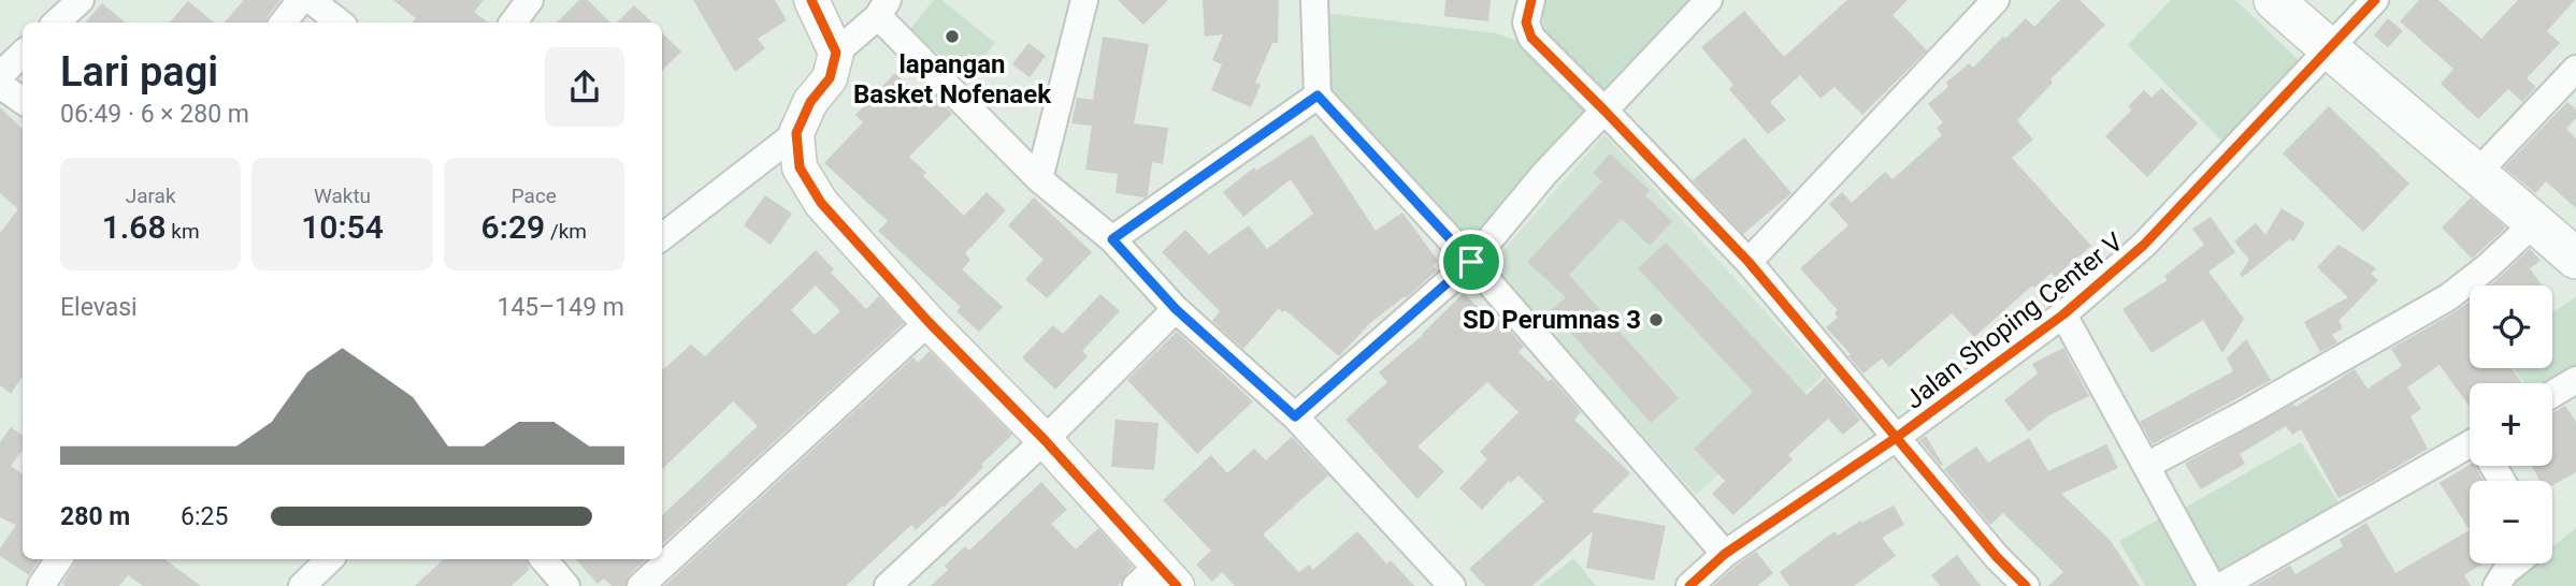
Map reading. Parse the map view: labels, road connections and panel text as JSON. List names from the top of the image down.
{
  "streets": {
    "street": ["Jalan Shoping Center V"]
  },
  "places": ["lapangan Basket Nofenaek", "SD Perumnas 3"],
  "page": {
    "heading": ["Lari pagi", "06:49 · 6 × 280 m"],
    "stats": [
      ["Jarak", "1.68 km"],
      ["Waktu", "10:54"],
      ["Pace", "6:29 /km"]
    ],
    "chart": ["Elevasi", "145–149 m"],
    "map_buttons": ["+", "−"],
    "list": [
      {
        "name": "280 m",
        "note": "6:25"
      }
    ]
  }
}
